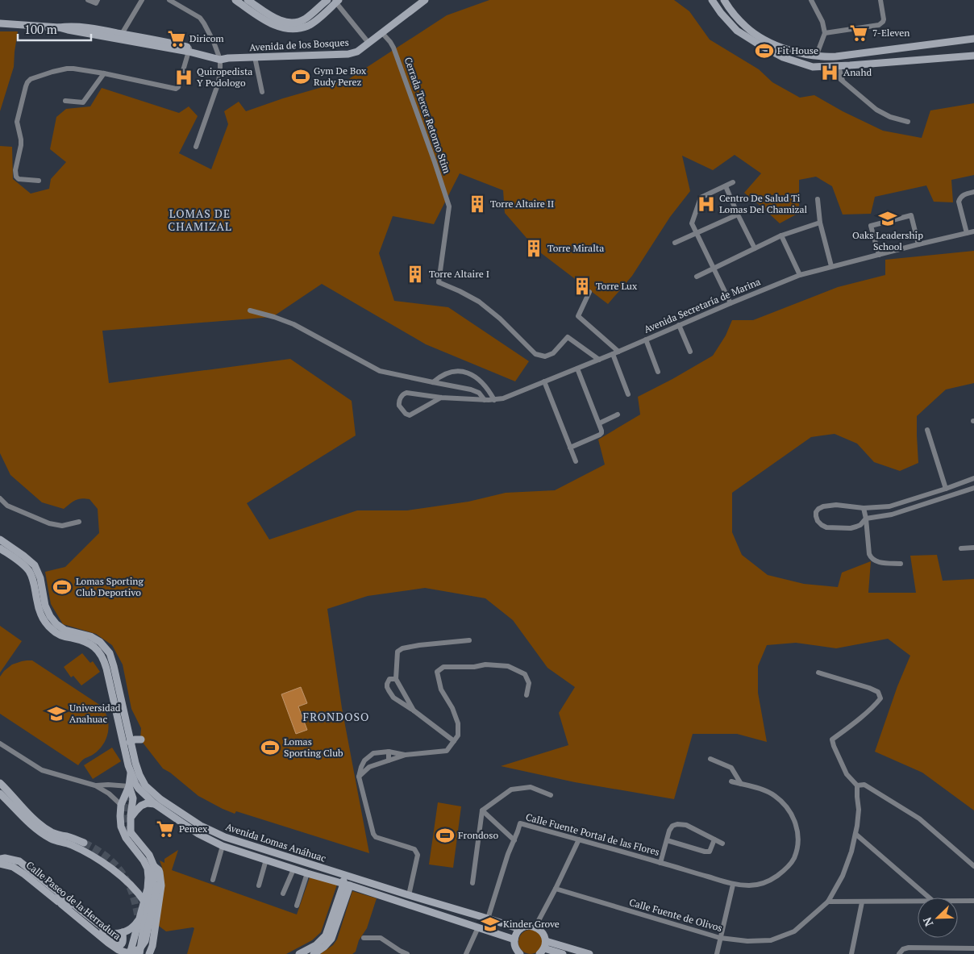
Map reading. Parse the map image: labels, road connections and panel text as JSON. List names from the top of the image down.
{
  "streets": {
    "main road": ["Avenida de los Bosques", "Avenida Lomas Anáhuac", "Calle Paseo de la Herradura"],
    "street": [
      "Cerrada Tercer Retorno Stim",
      "Avenida Secretaría de Marina",
      "Calle Fuente Portal de las Flores",
      "Calle Fuente de Olivos"
    ]
  },
  "crossings": [
    ["Avenida de los Bosques", "Cerrada Tercer Retorno Stim"],
    ["Cerrada Tercer Retorno Stim", "Avenida Secretaría de Marina"],
    ["Calle Fuente Portal de las Flores", "Avenida Lomas Anáhuac"]
  ],
  "districts": ["LOMAS DE CHAMIZAL", "FRONDOSO"],
  "places": {
    "supermarket": ["7-Eleven", "Diricom", "Pemex"],
    "sports": [
      "Fit House",
      "Gym De Box Rudy Perez",
      "Lomas Sporting Club Deportivo",
      "Lomas Sporting Club",
      "Frondoso"
    ],
    "hospital": ["Anahd", "Quiropedista Y Podologo", "Centro De Salud Ti Lomas Del Chamizal"],
    "building": [
      "Torre Altaire II",
      "Torre Miralta",
      "Torre Altaire I",
      "Torre Lux"
    ],
    "school or university": ["Oaks Leadership School", "Universidad Anahuac", "Kinder Grove"]
  },
  "scale_bar": "100 m",
  "north": "bottom left"
}
